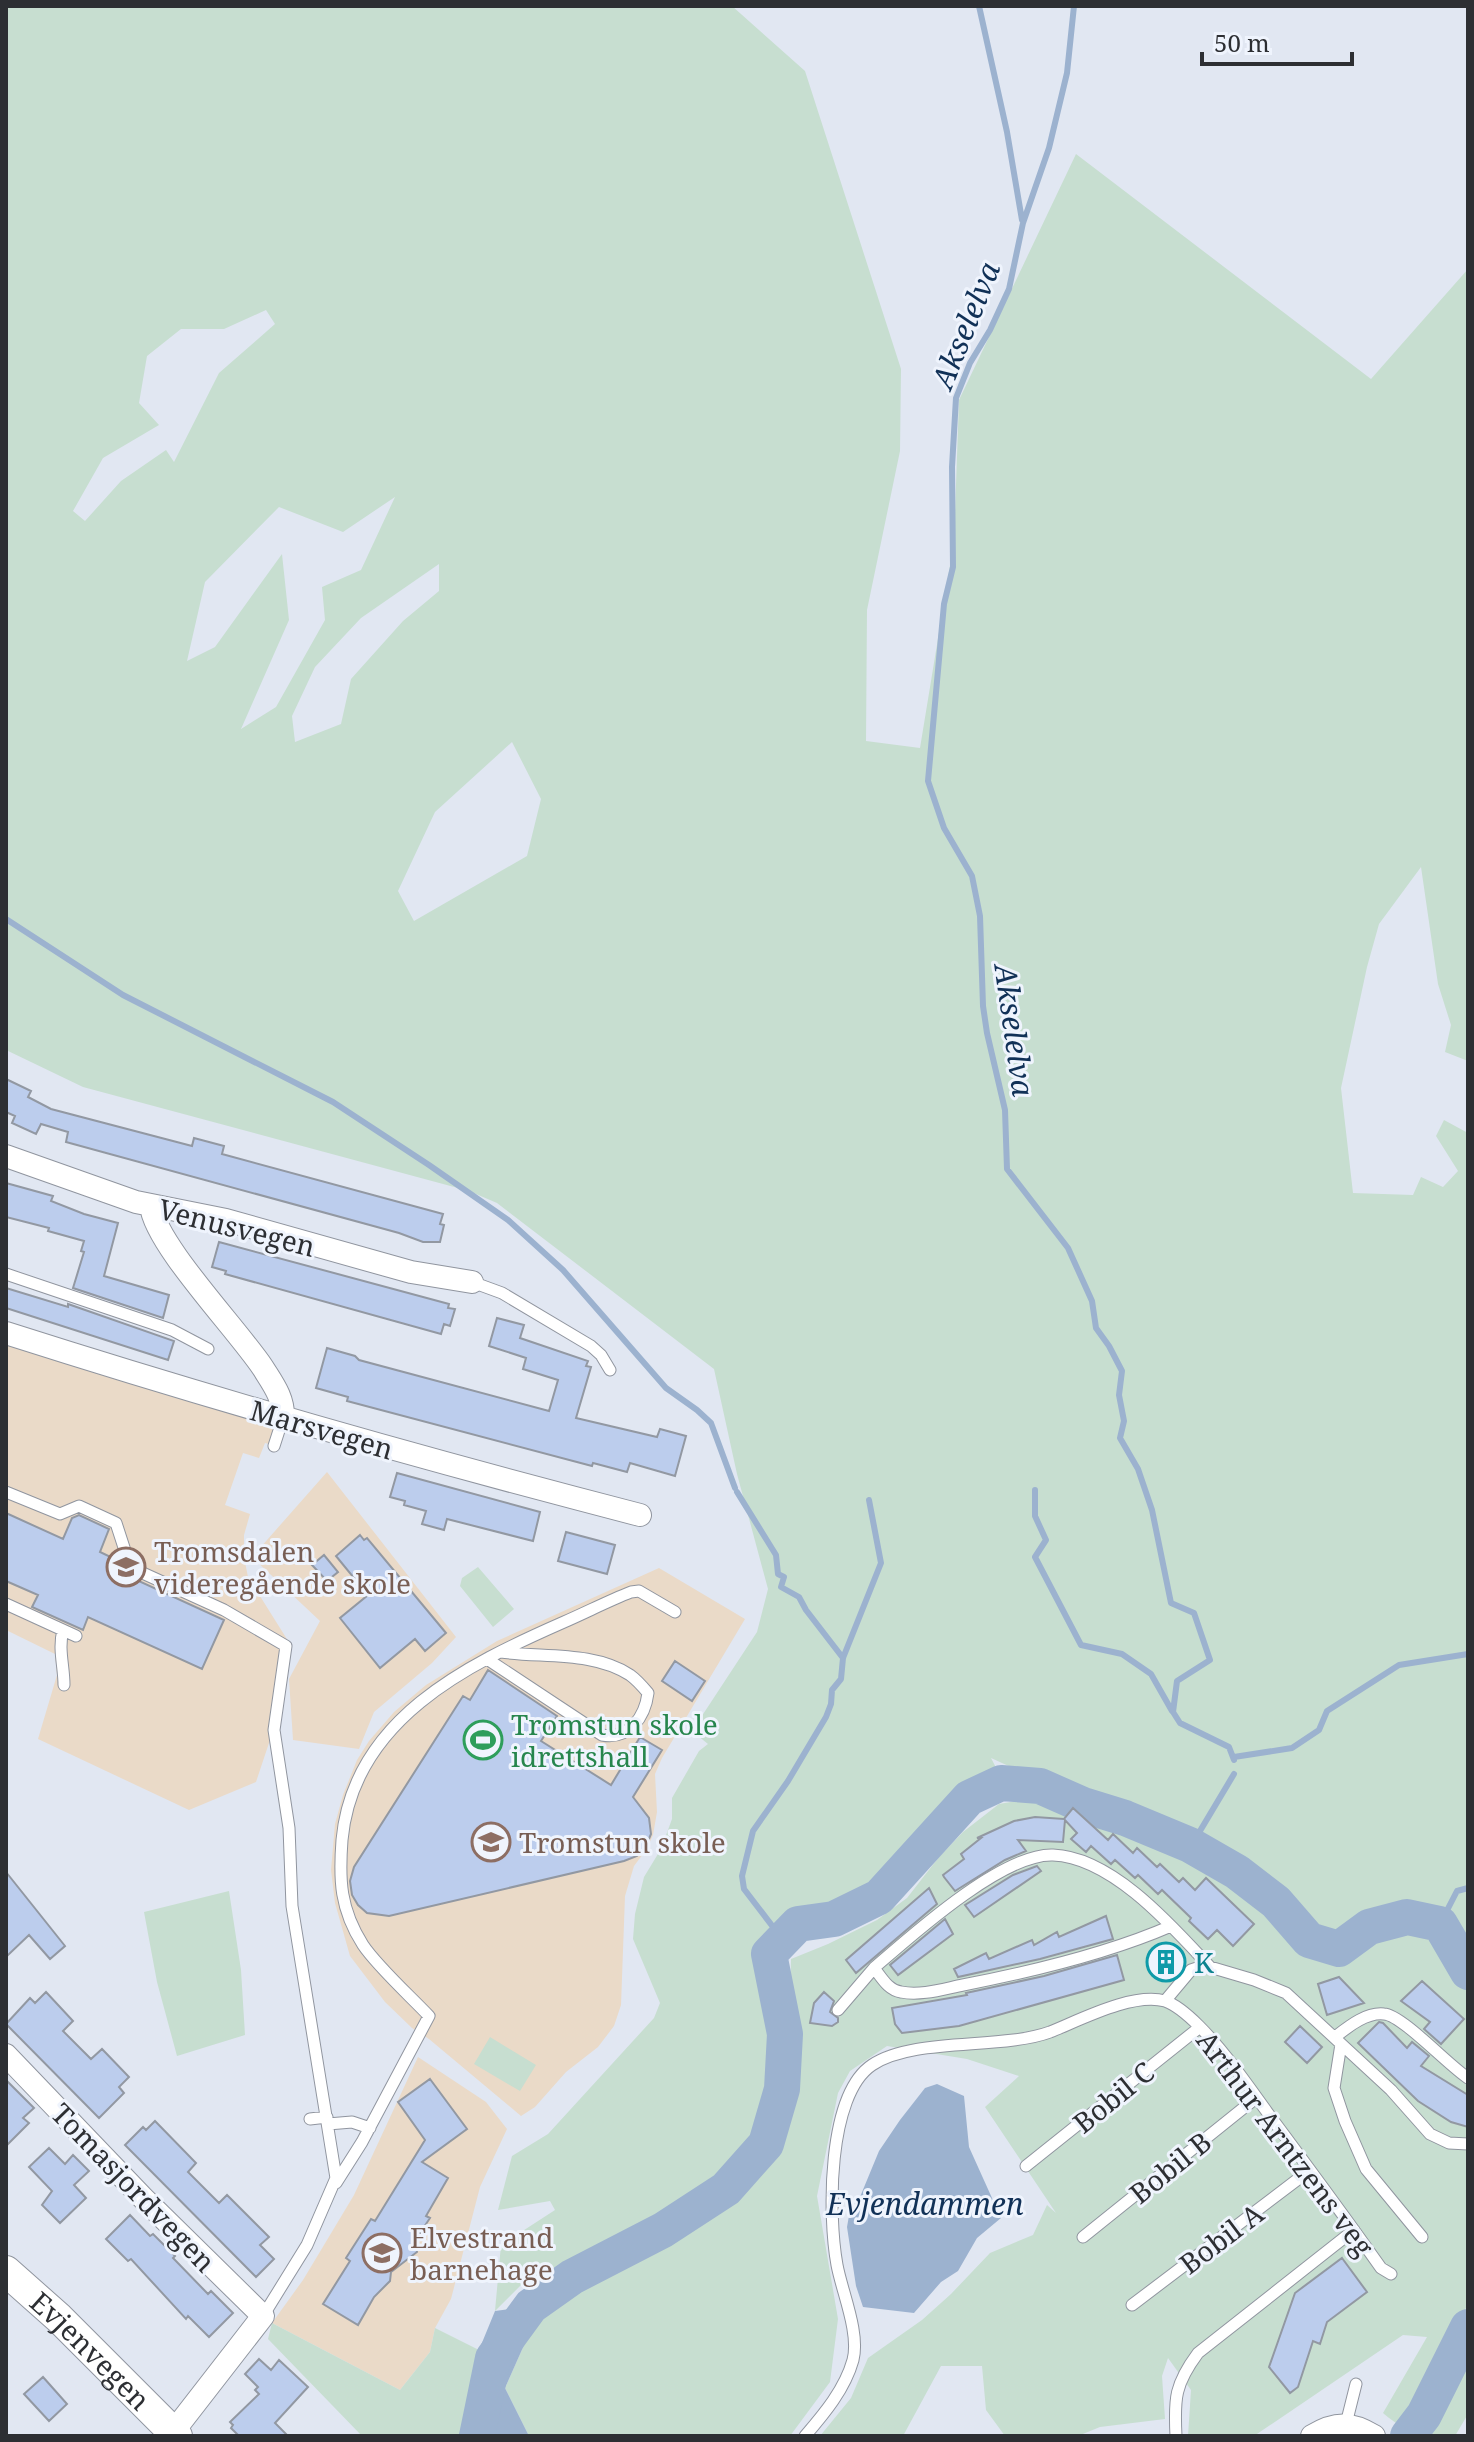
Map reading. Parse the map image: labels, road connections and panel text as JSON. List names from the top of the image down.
{
  "streets": {
    "street": [
      "Venusvegen",
      "Marsvegen",
      "Tomasjordvegen",
      "Evjenvegen"
    ],
    "lane": [
      "Bobil C",
      "Arthur Arntzens veg",
      "Bobil B",
      "Bobil A"
    ]
  },
  "crossings": [
    ["Bobil C", "Arthur Arntzens veg"],
    ["Arthur Arntzens veg", "Bobil B"],
    ["Arthur Arntzens veg", "Bobil A"],
    ["Tomasjordvegen", "Evjenvegen"]
  ],
  "water": ["Akselelva", "Evjendammen"],
  "places": {
    "school or university": ["Tromsdalen videregående skole", "Tromstun skole", "Elvestrand barnehage"],
    "sports": ["Tromstun skole idrettshall"],
    "building": ["K"]
  },
  "scale_bar": "50 m"
}
